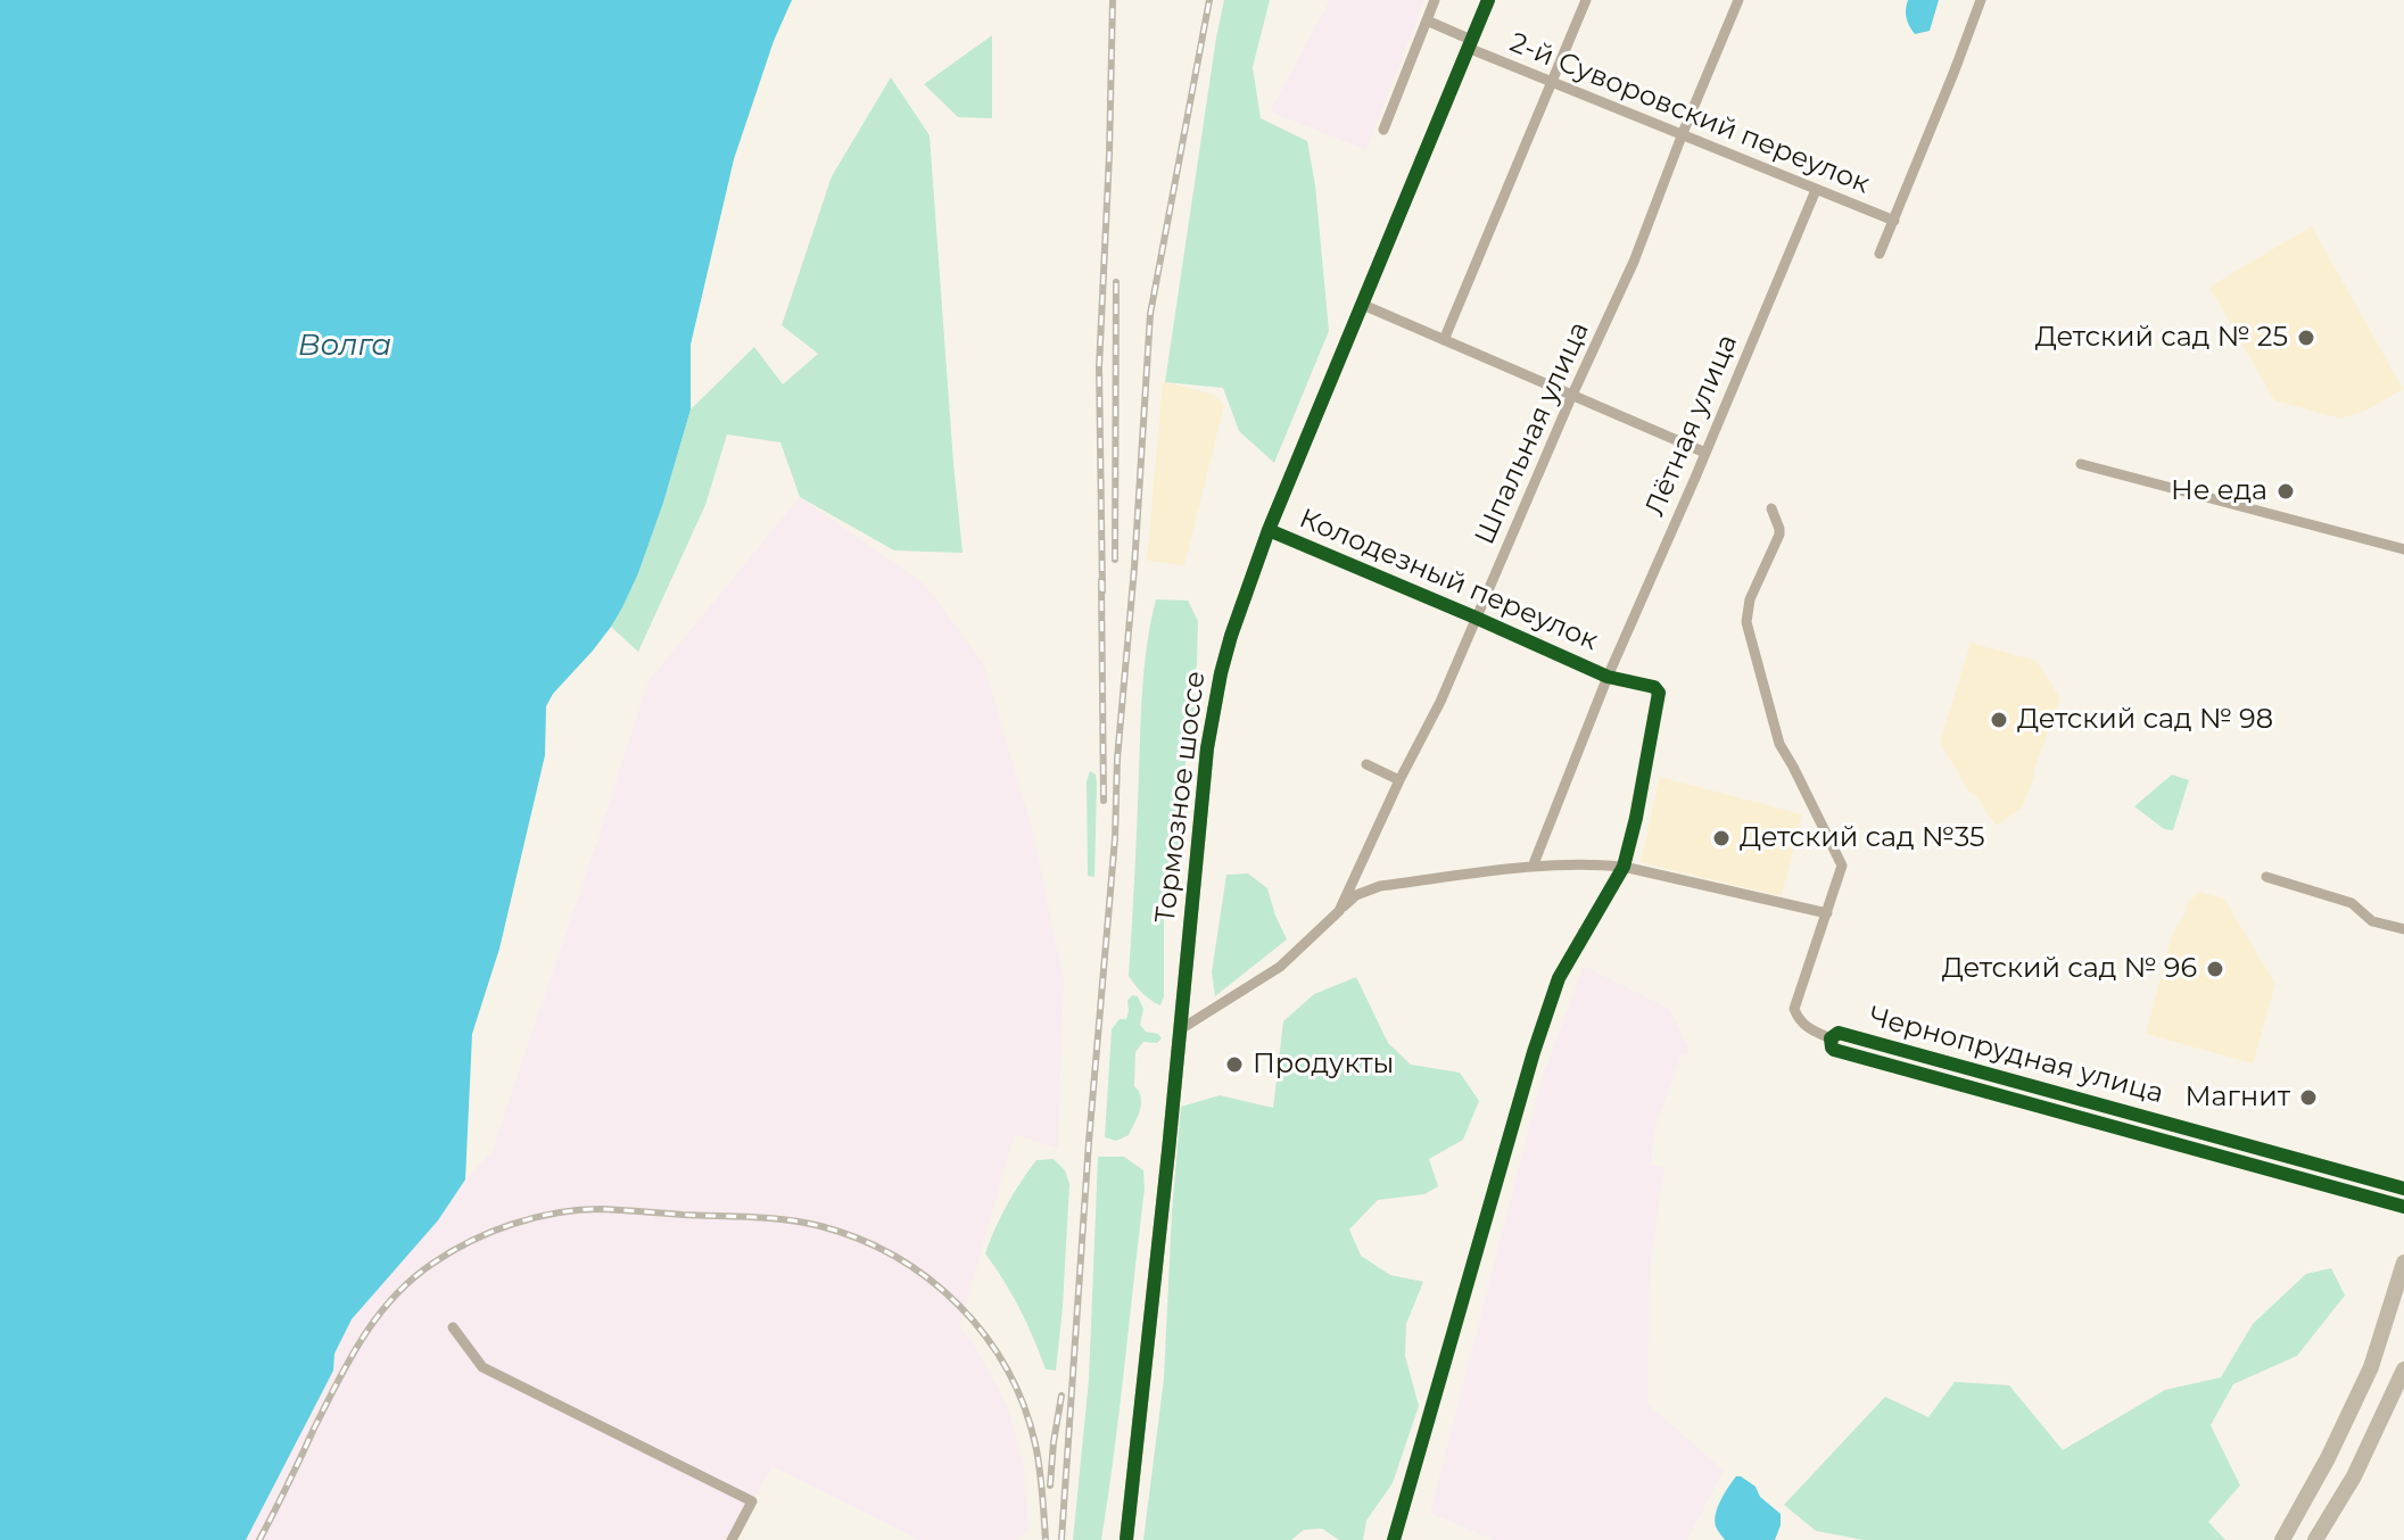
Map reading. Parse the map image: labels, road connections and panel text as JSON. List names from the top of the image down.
{
  "streets": {
    "street": [
      "2-й Суворовский переулок",
      "Лётная улица",
      "Шпальная улица",
      "Колодезный переулок",
      "Тормозное шоссе",
      "Чернопрудная улица"
    ]
  },
  "crossings": [
    ["2-й Суворовский переулок", "Лётная улица"],
    ["2-й Суворовский переулок", "Шпальная улица"],
    ["2-й Суворовский переулок", "Тормозное шоссе"],
    ["Лётная улица", "Колодезный переулок"],
    ["Шпальная улица", "Колодезный переулок"],
    ["Шпальная улица", "Тормозное шоссе"],
    ["Колодезный переулок", "Тормозное шоссе"]
  ],
  "water": ["Волга"],
  "places": [
    "Детский сад № 25",
    "Не еда",
    "Детский сад № 98",
    "Детский сад №35",
    "Детский сад № 96",
    "Продукты",
    "Магнит"
  ]
}
